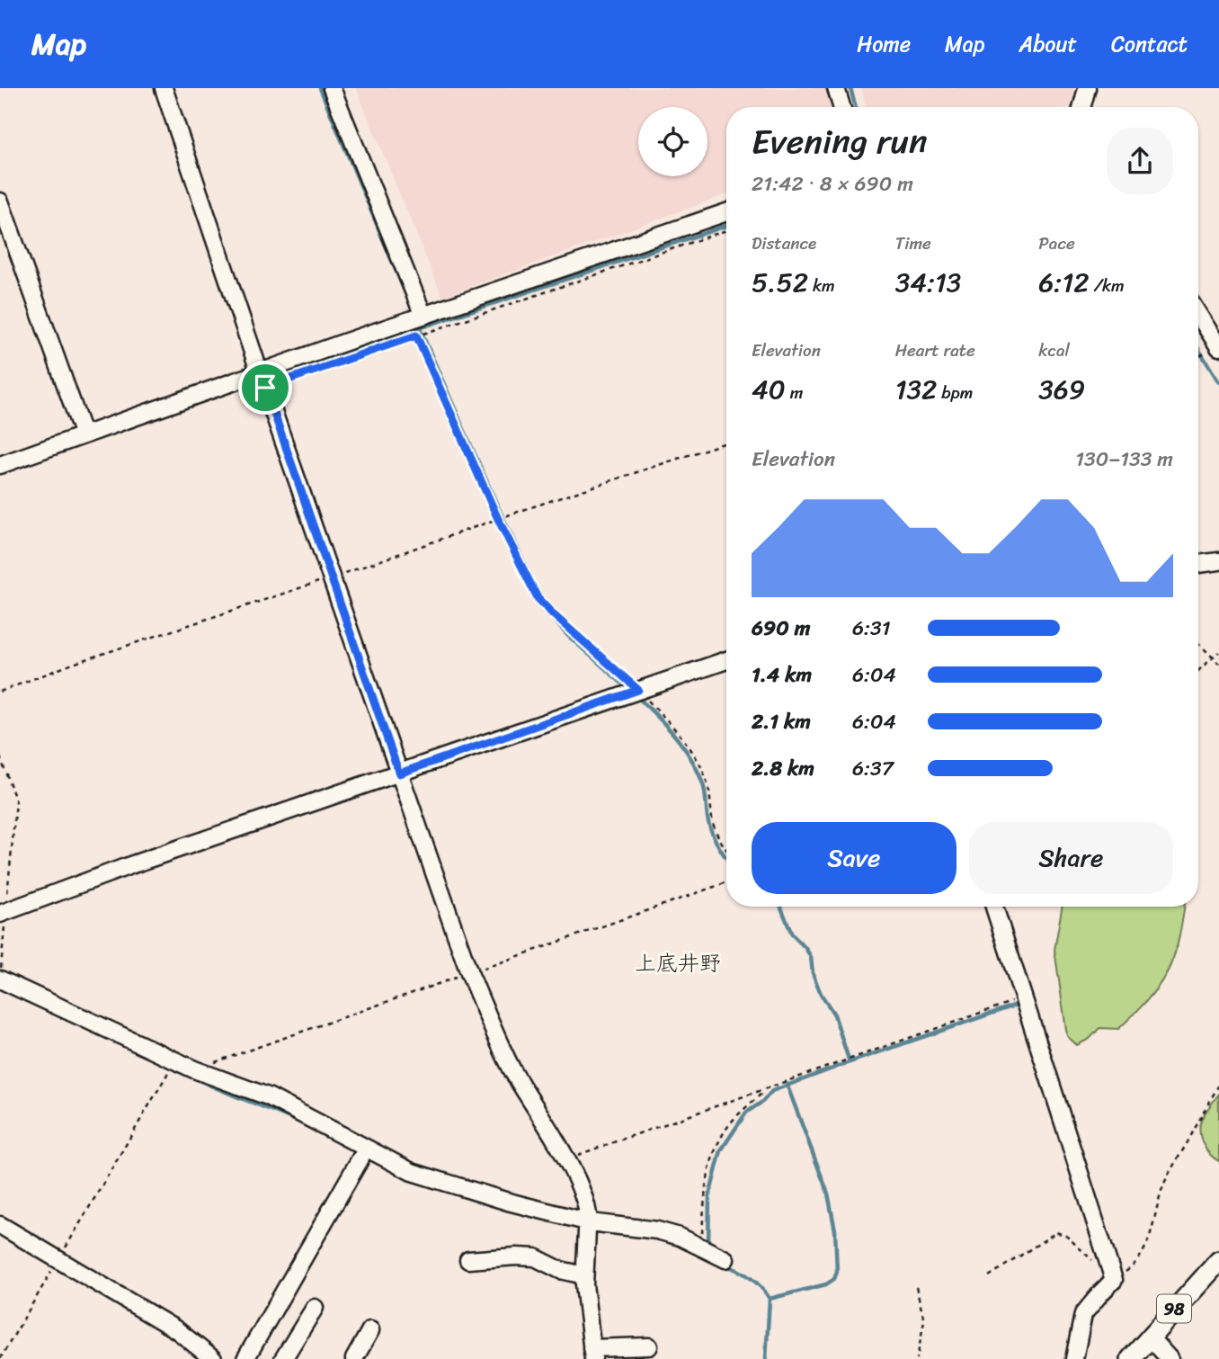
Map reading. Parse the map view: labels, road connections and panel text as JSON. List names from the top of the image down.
{
  "streets": {
    "main road": ["98"]
  },
  "districts": ["上底井野"],
  "page": {
    "header": "Map",
    "nav": [
      "Home",
      "Map",
      "About",
      "Contact"
    ],
    "heading": ["Evening run", "21:42 · 8 × 690 m"],
    "stats": [
      ["Distance", "5.52 km"],
      ["Time", "34:13"],
      ["Pace", "6:12 /km"],
      ["Elevation", "40 m"],
      ["Heart rate", "132 bpm"],
      ["kcal", "369"]
    ],
    "chart": ["Elevation", "130–133 m"],
    "list": [
      {
        "name": "690 m",
        "note": "6:31"
      },
      {
        "name": "1.4 km",
        "note": "6:04"
      },
      {
        "name": "2.1 km",
        "note": "6:04"
      },
      {
        "name": "2.8 km",
        "note": "6:37"
      }
    ],
    "buttons": ["Save", "Share"]
  }
}
